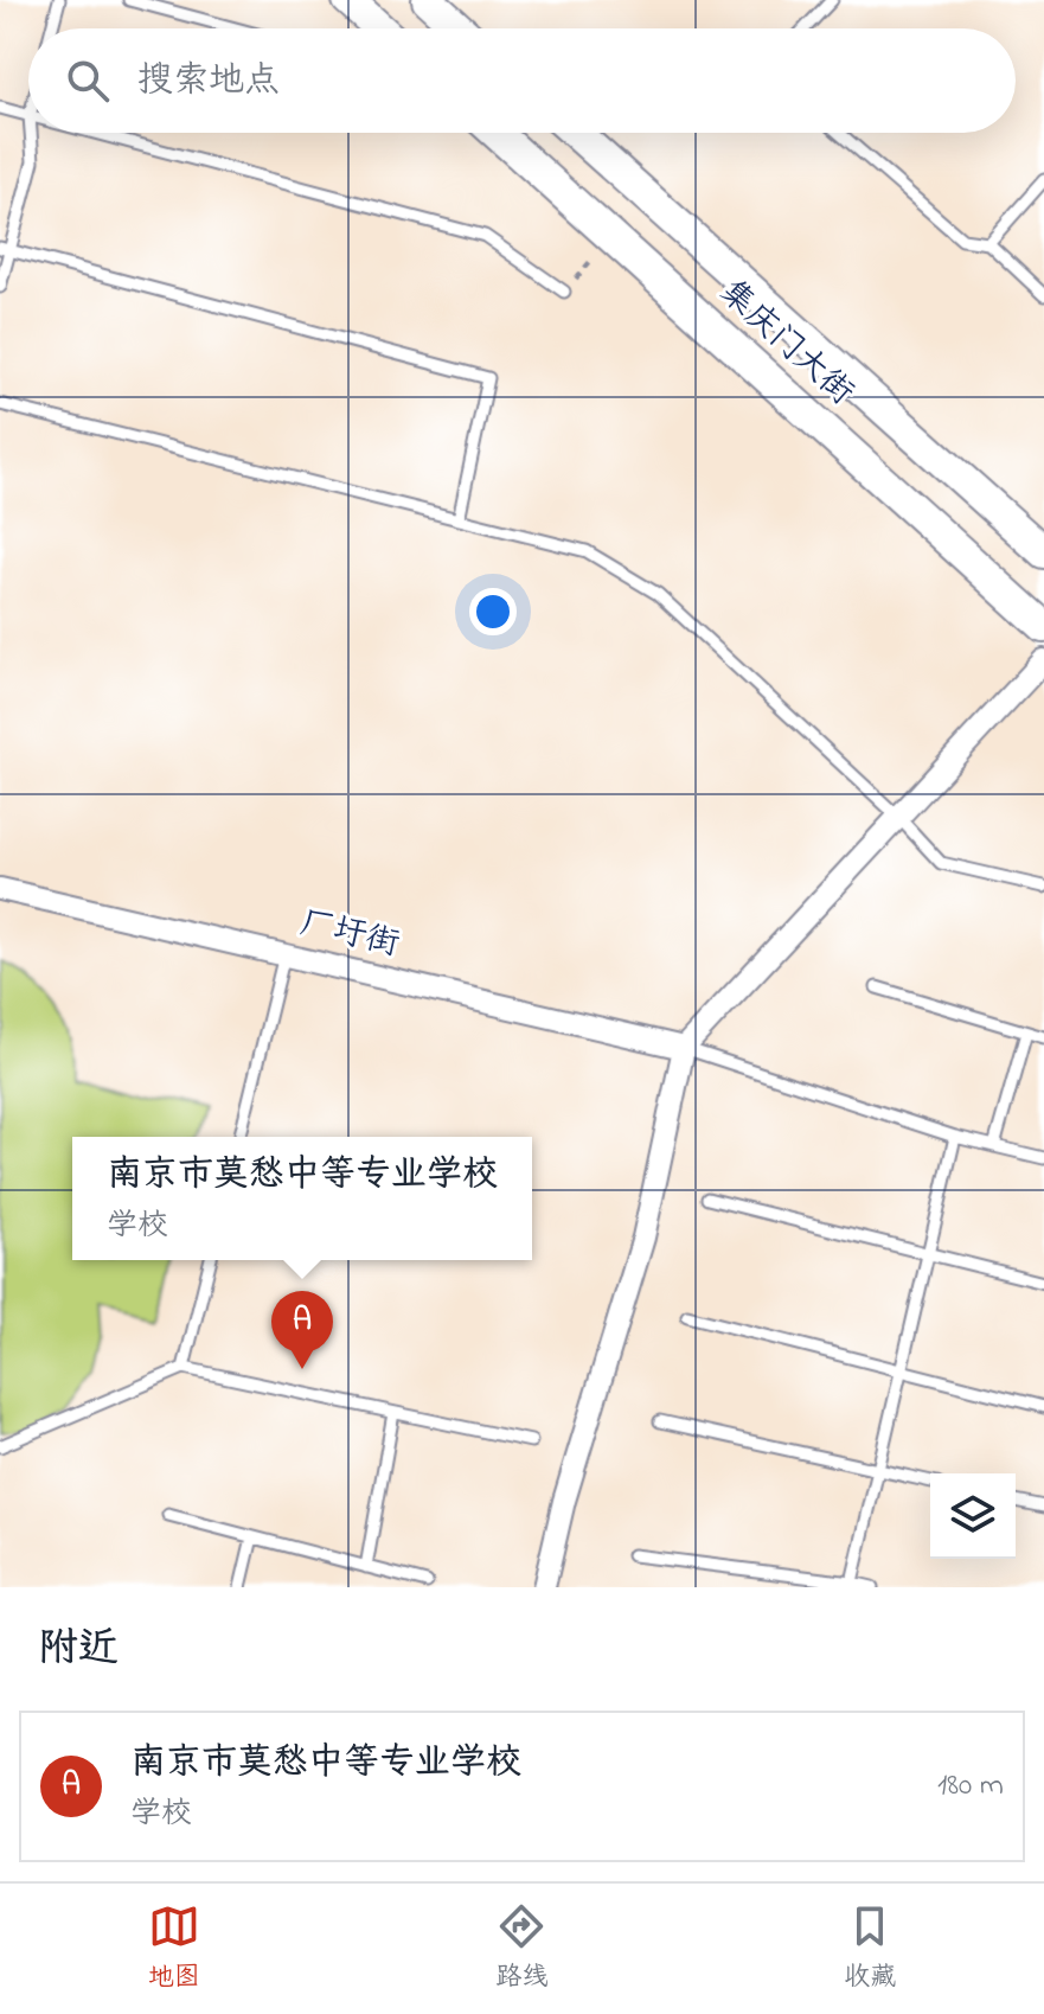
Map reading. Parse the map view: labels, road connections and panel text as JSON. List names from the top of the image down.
{
  "streets": {
    "main road": ["集庆门大街"],
    "street": ["厂圩街"]
  },
  "page": {
    "search": "搜索地点",
    "popup": ["南京市莫愁中等专业学校", "学校"],
    "pins": "A",
    "heading": "附近",
    "list": [
      {
        "mark": "A",
        "name": "南京市莫愁中等专业学校",
        "note": "学校",
        "value": "180 m"
      }
    ],
    "nav": ["地图", "路线", "收藏"]
  }
}
